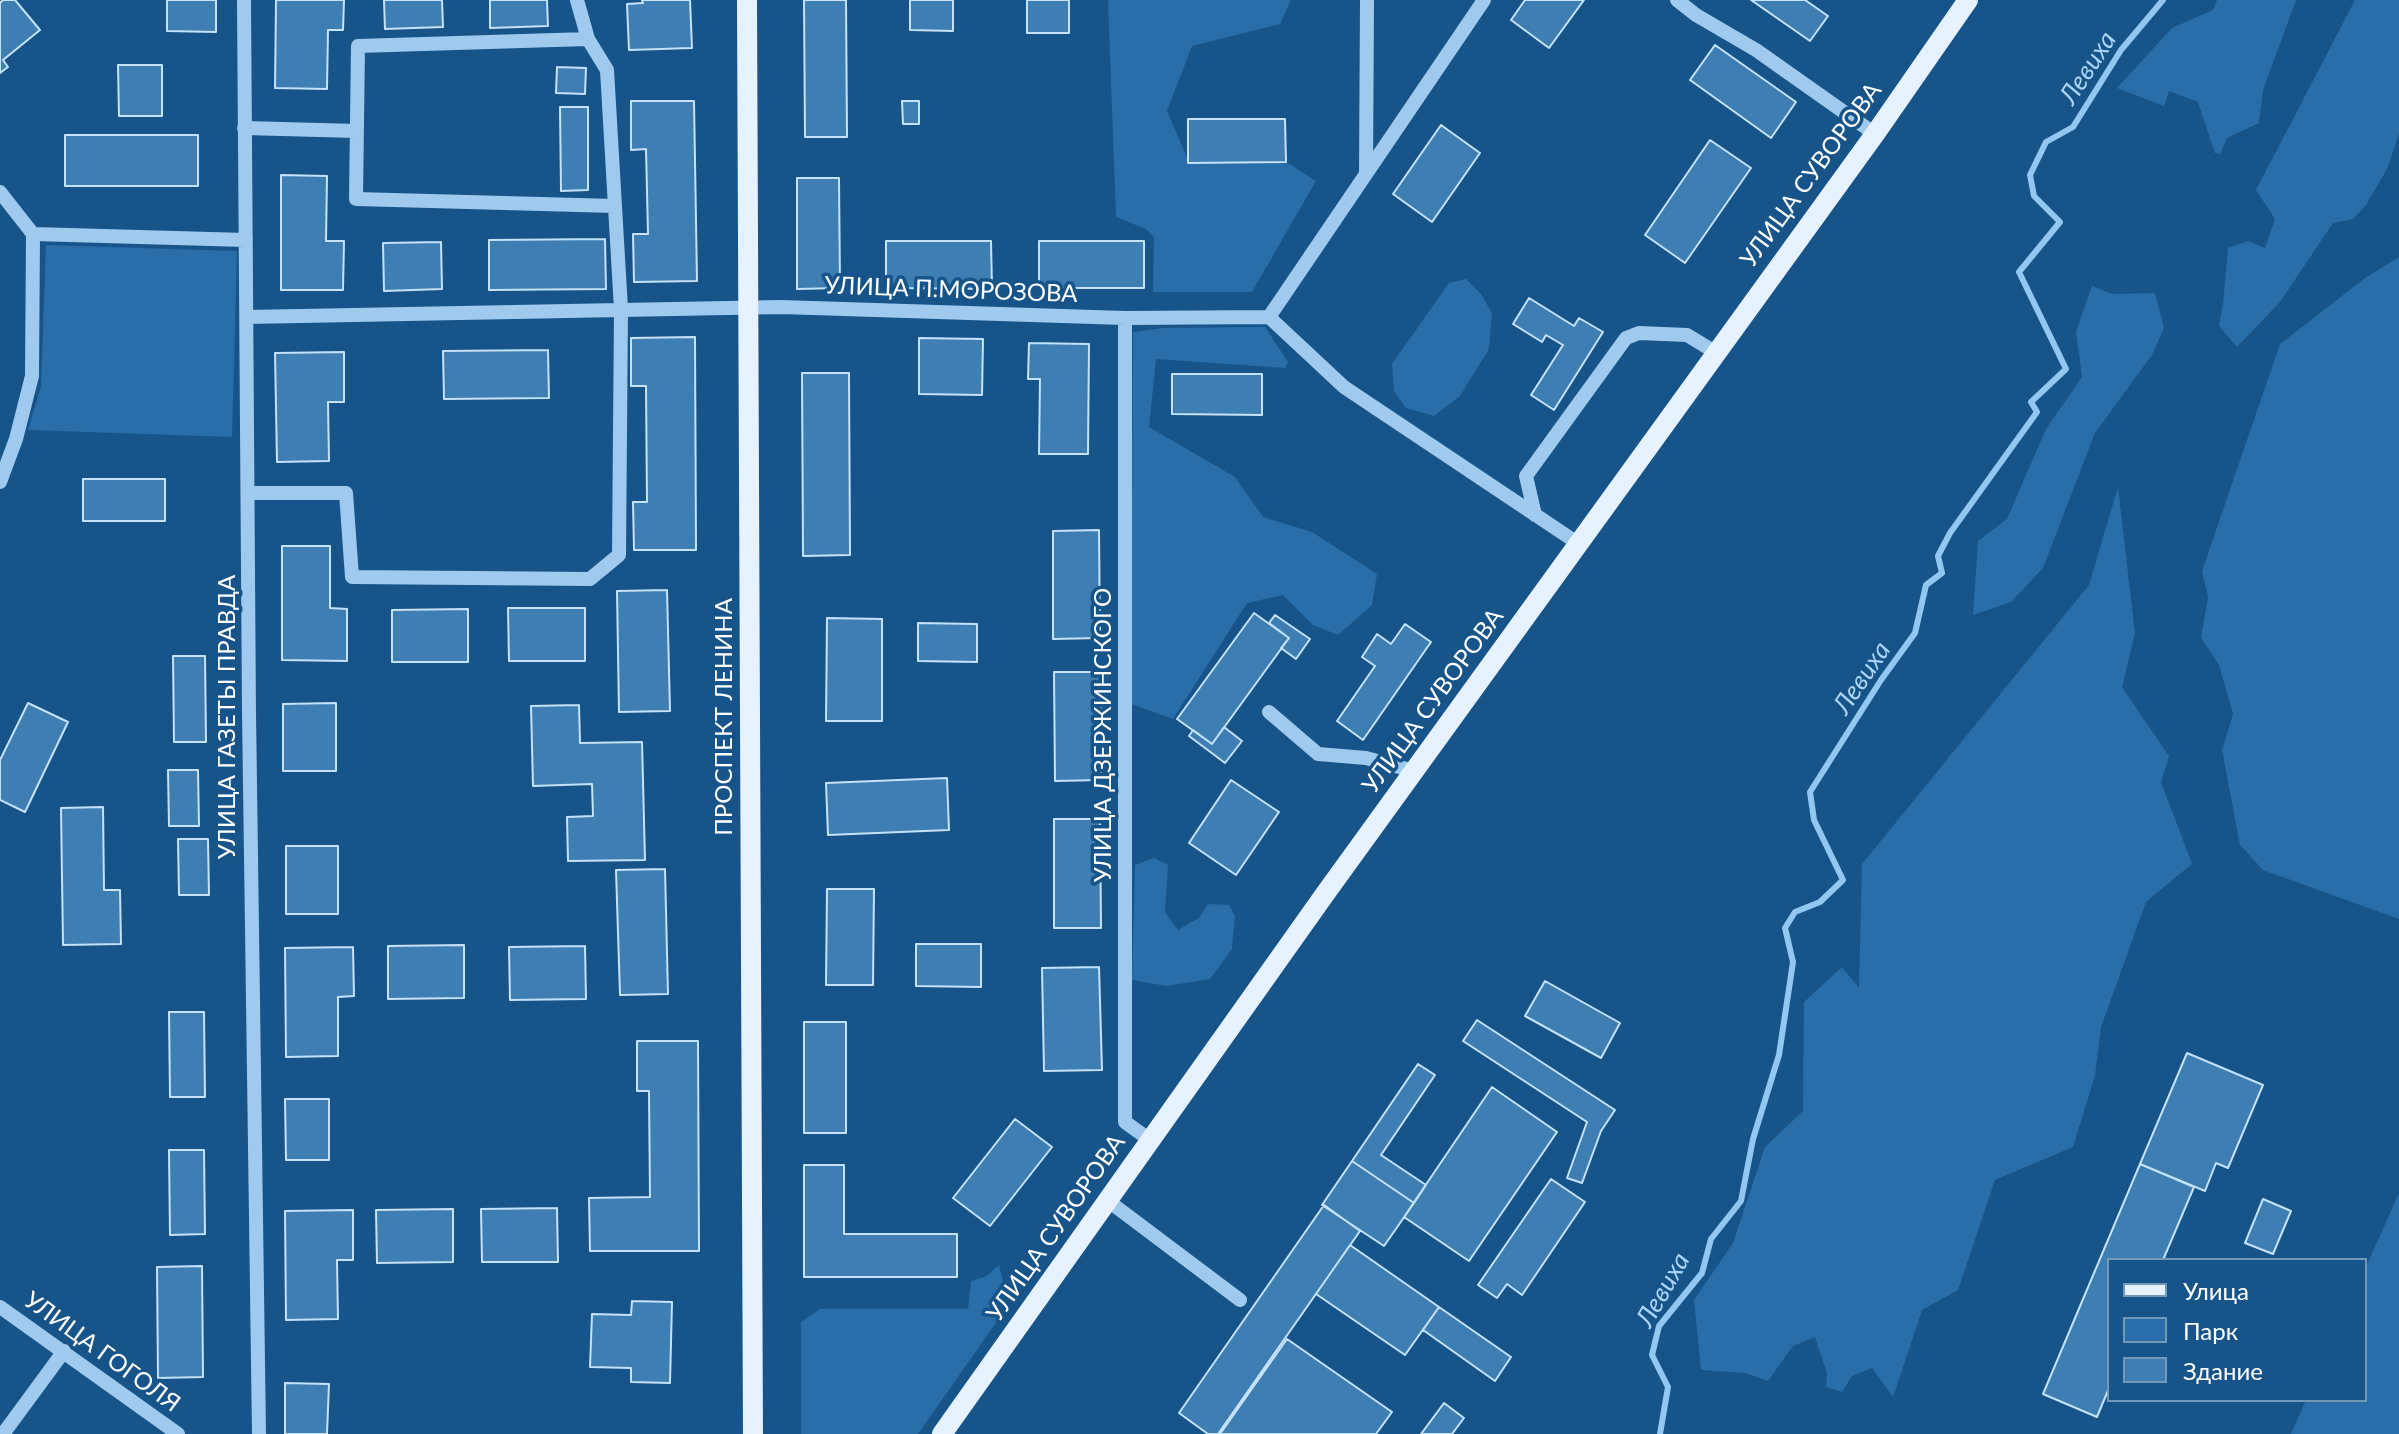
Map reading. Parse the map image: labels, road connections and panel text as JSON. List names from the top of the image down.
{
  "streets": {
    "main road": ["УЛИЦА СУВОРОВА", "ПРОСПЕКТ ЛЕНИНА"],
    "street": [
      "УЛИЦА П.МОРОЗОВА",
      "УЛИЦА ГАЗЕТЫ ПРАВДА",
      "УЛИЦА ДЗЕРЖИНСКОГО",
      "УЛИЦА ГОГОЛЯ"
    ]
  },
  "crossings": [
    ["УЛИЦА СУВОРОВА", "УЛИЦА ДЗЕРЖИНСКОГО"],
    ["УЛИЦА П.МОРОЗОВА", "УЛИЦА ГАЗЕТЫ ПРАВДА"],
    ["УЛИЦА П.МОРОЗОВА", "ПРОСПЕКТ ЛЕНИНА"],
    ["УЛИЦА П.МОРОЗОВА", "УЛИЦА ДЗЕРЖИНСКОГО"]
  ],
  "water": ["Левиха"],
  "legend": ["Улица", "Парк", "Здание"]
}
